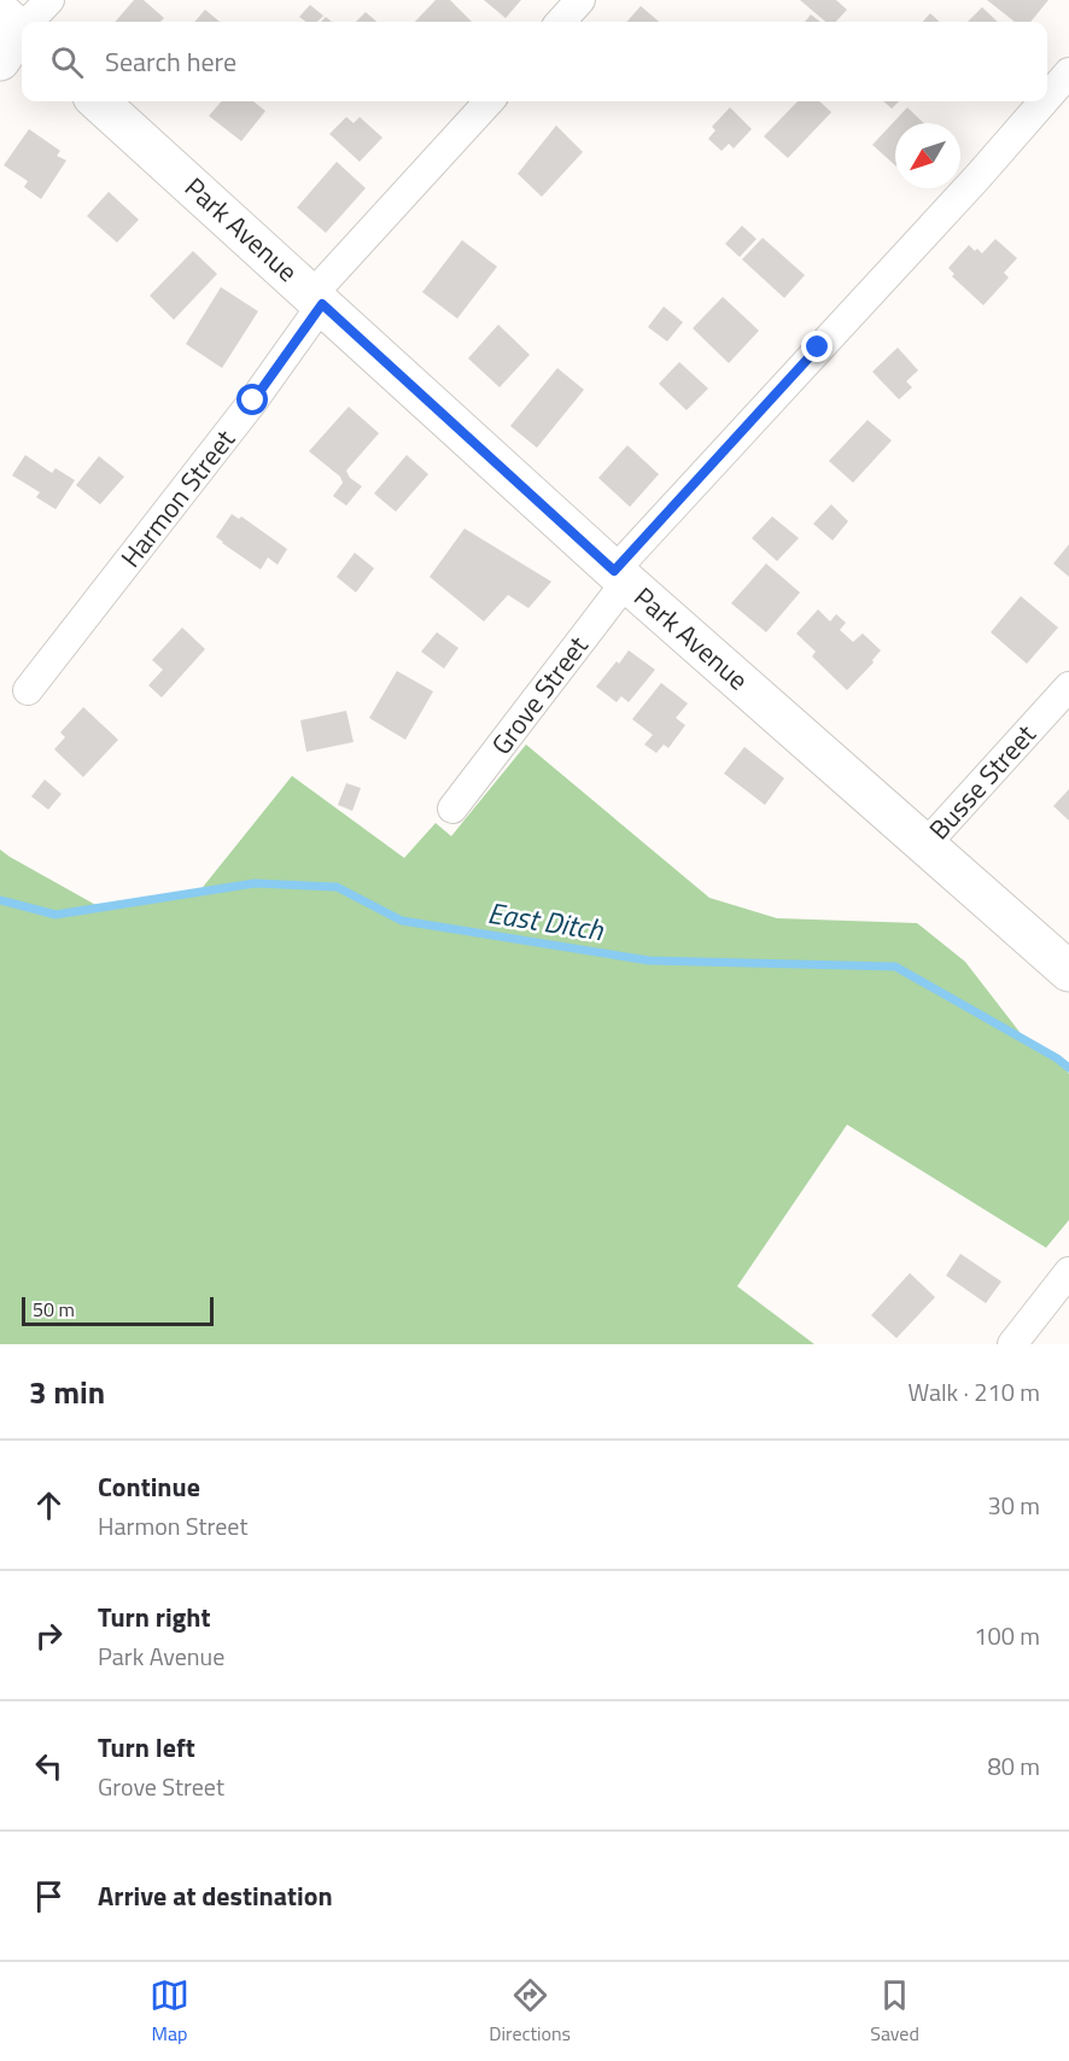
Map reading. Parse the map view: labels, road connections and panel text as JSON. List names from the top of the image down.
{
  "streets": {
    "street": [
      "Park Avenue",
      "Harmon Street",
      "Grove Street",
      "Busse Street"
    ]
  },
  "crossings": [
    ["Park Avenue", "Harmon Street"],
    ["Park Avenue", "Grove Street"],
    ["Park Avenue", "Busse Street"]
  ],
  "water": ["East Ditch"],
  "scale_bar": "50 m",
  "north": "bottom left",
  "page": {
    "search": "Search here",
    "scale": "50 m",
    "heading": ["3 min", "Walk · 210 m"],
    "list": [
      ["Continue", "Harmon Street", "30 m"],
      ["Turn right", "Park Avenue", "100 m"],
      ["Turn left", "Grove Street", "80 m"],
      "Arrive at destination"
    ],
    "nav": ["Map", "Directions", "Saved"]
  }
}
